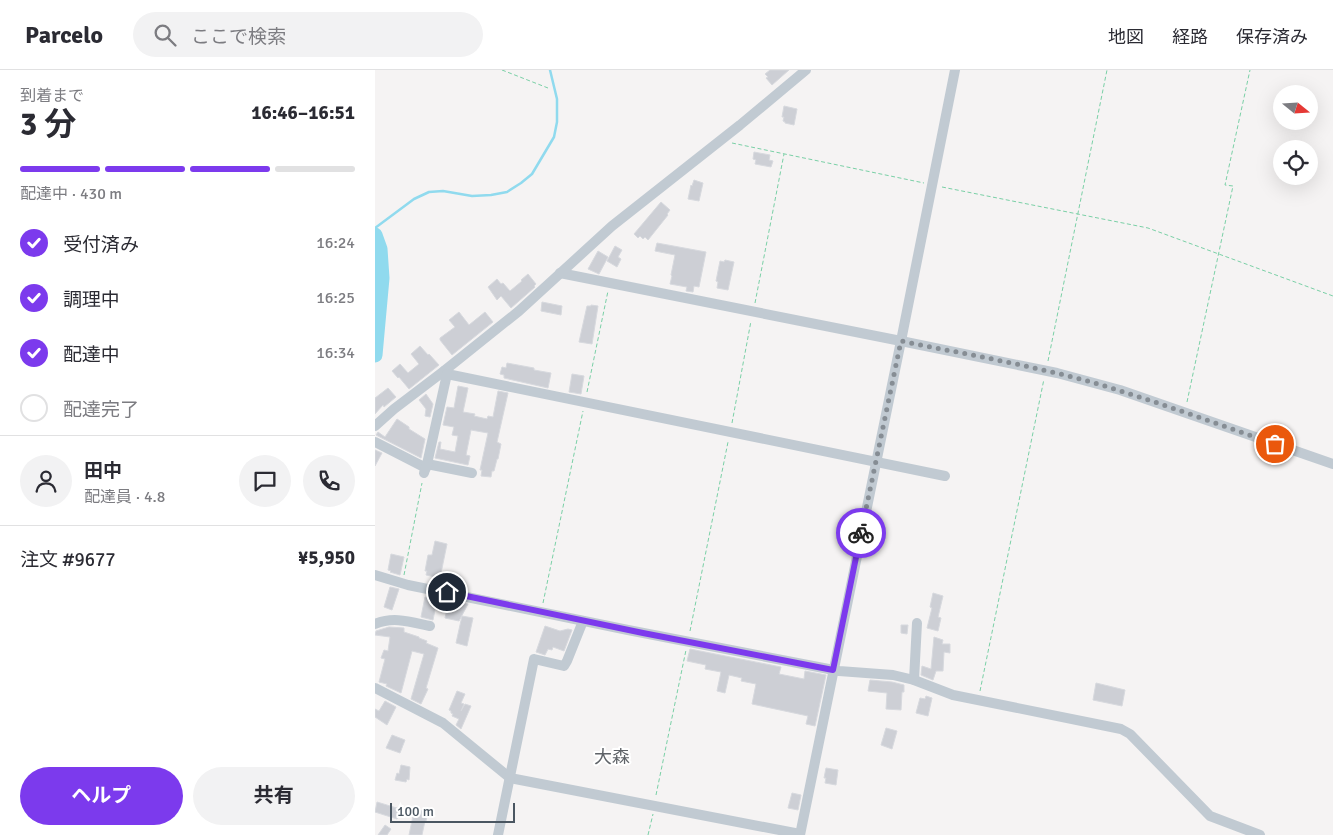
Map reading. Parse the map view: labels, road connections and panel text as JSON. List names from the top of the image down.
{
  "districts": ["大森"],
  "scale_bar": "100 m",
  "north": "right",
  "page": {
    "header": "Parcelo",
    "search": "ここで検索",
    "nav": ["地図", "経路", "保存済み"],
    "heading": ["3 分", "到着まで", "16:46–16:51"],
    "panel": [
      "田中",
      "配達員 · 4.8",
      "注文 #9677",
      "¥5,950"
    ],
    "bar": "配達中 · 430 m",
    "list": [
      ["受付済み", "16:24"],
      ["調理中", "16:25"],
      ["配達中", "16:34"],
      "配達完了"
    ],
    "buttons": ["ヘルプ", "共有"],
    "scale": "100 m"
  }
}
